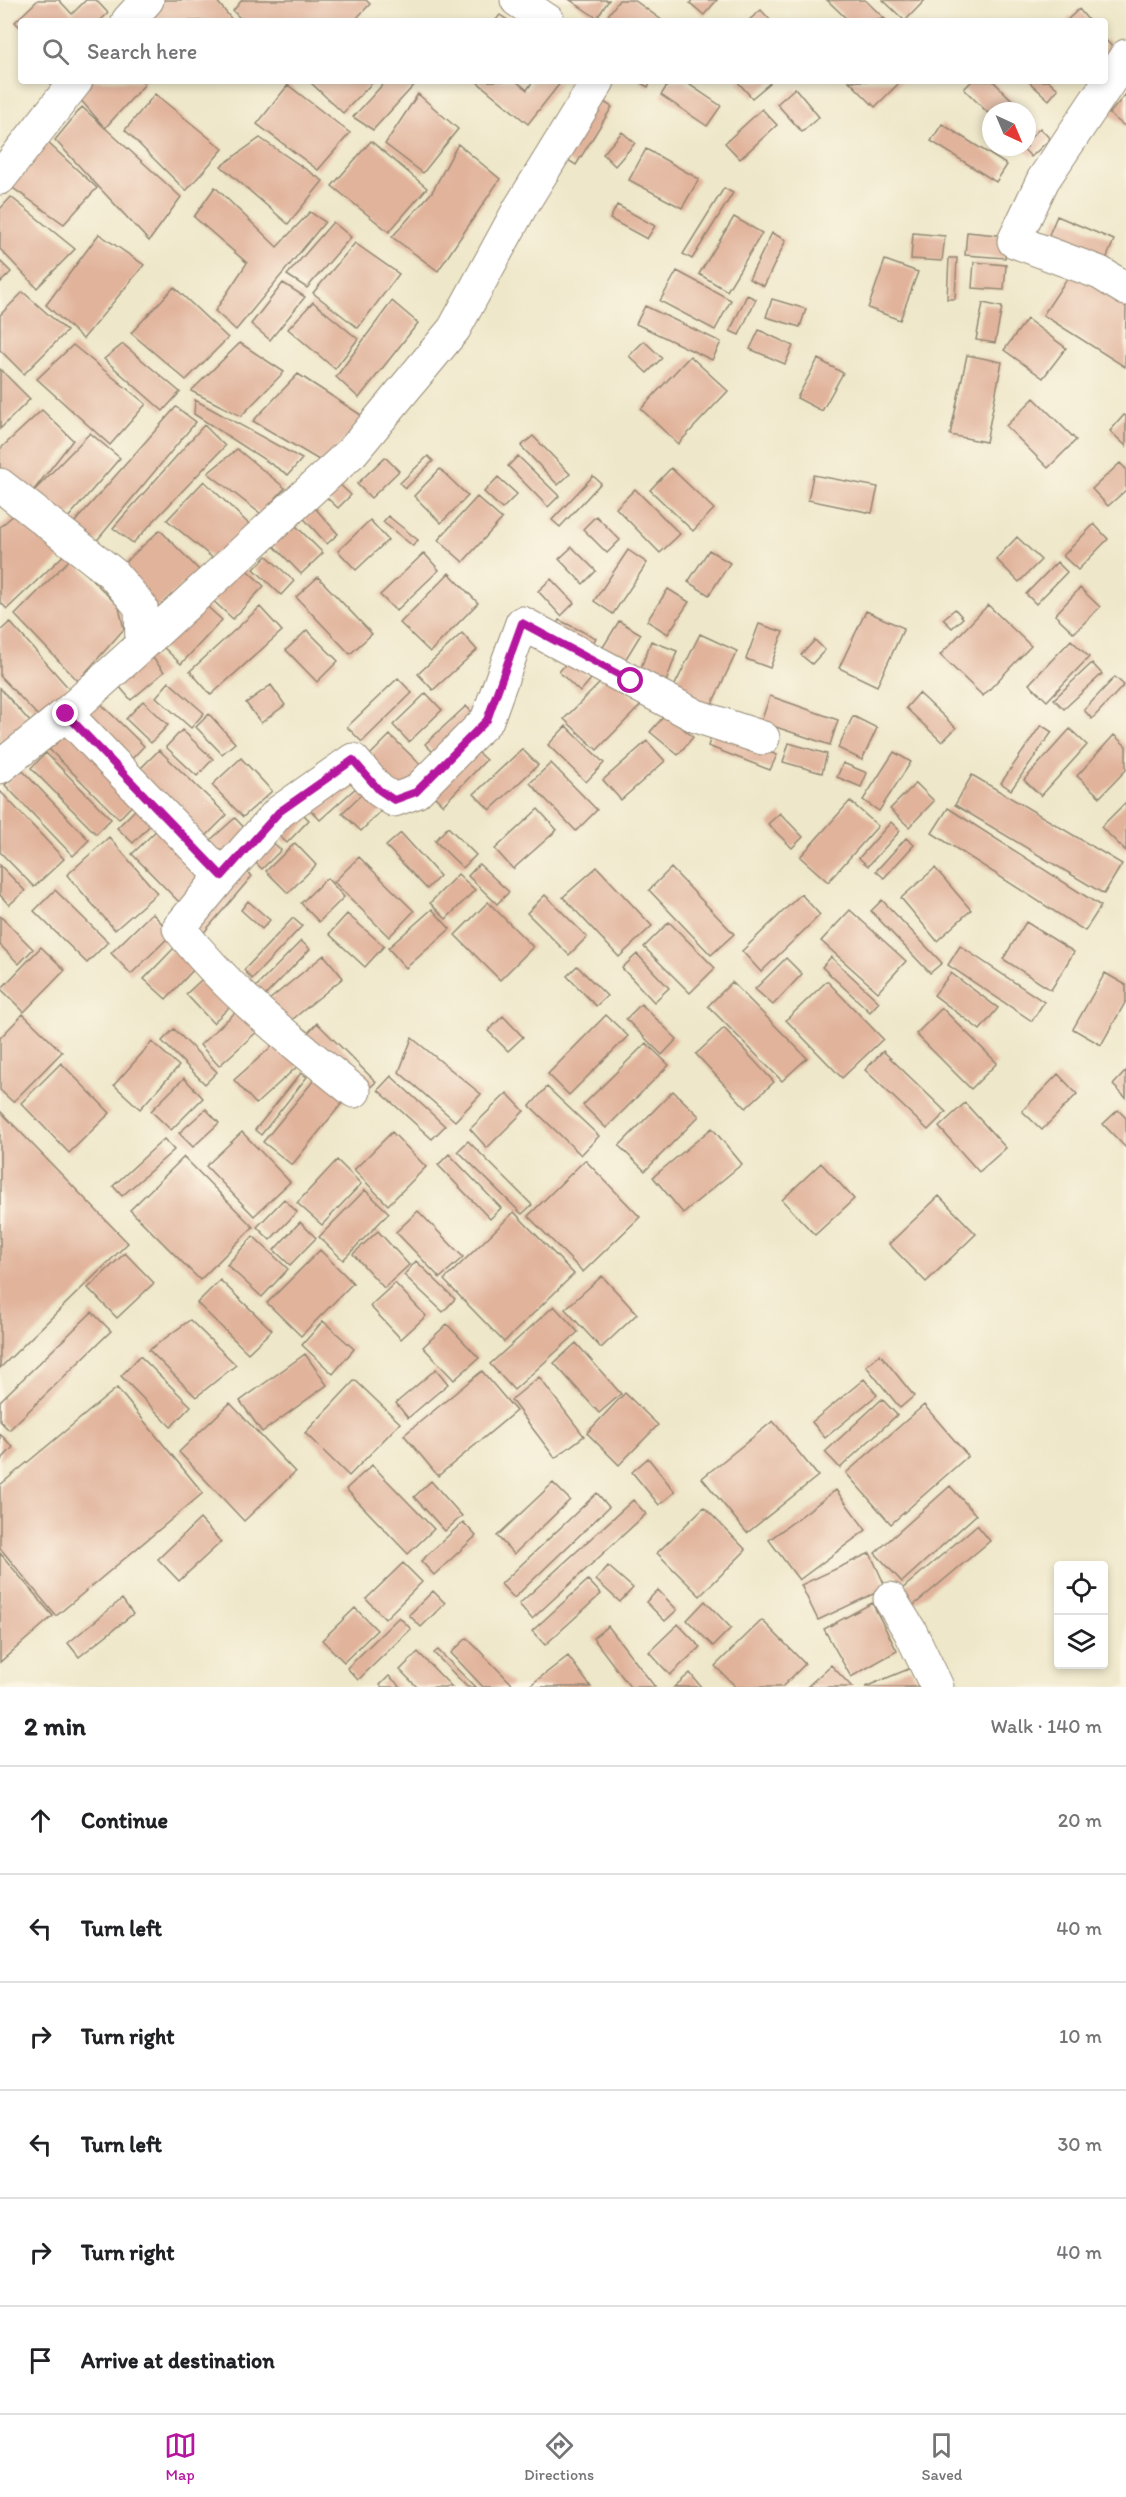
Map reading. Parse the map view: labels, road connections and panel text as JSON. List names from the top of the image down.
{
  "north": "bottom right",
  "page": {
    "search": "Search here",
    "heading": ["2 min", "Walk · 140 m"],
    "list": [
      ["Continue", "20 m"],
      ["Turn left", "40 m"],
      ["Turn right", "10 m"],
      ["Turn left", "30 m"],
      ["Turn right", "40 m"],
      "Arrive at destination"
    ],
    "nav": ["Map", "Directions", "Saved"]
  }
}
